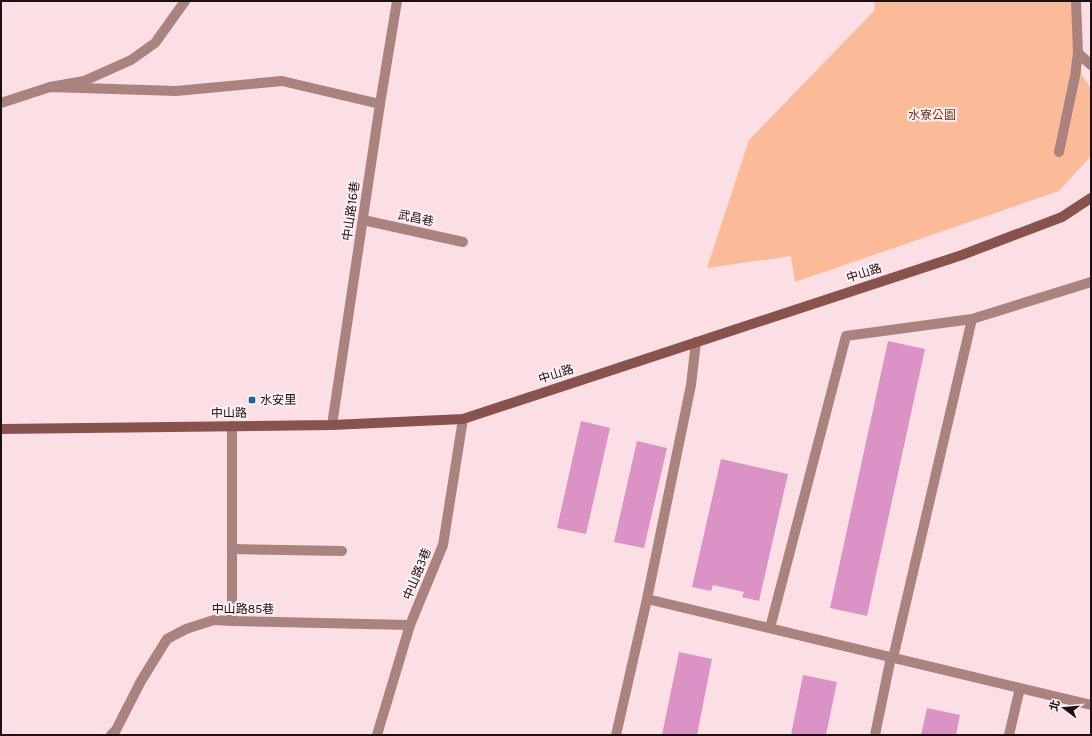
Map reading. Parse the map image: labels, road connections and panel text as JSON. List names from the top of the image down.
{
  "streets": {
    "street": [
      "中山路16巷",
      "武昌巷",
      "中山路",
      "中山路3巷",
      "中山路85巷"
    ]
  },
  "crossings": [
    ["中山路16巷", "武昌巷"],
    ["中山路16巷", "中山路"],
    ["中山路", "中山路3巷"],
    ["中山路3巷", "中山路85巷"]
  ],
  "parks": ["水寮公園"],
  "places": {
    "transit": ["水安里"]
  },
  "north": "left"
}
